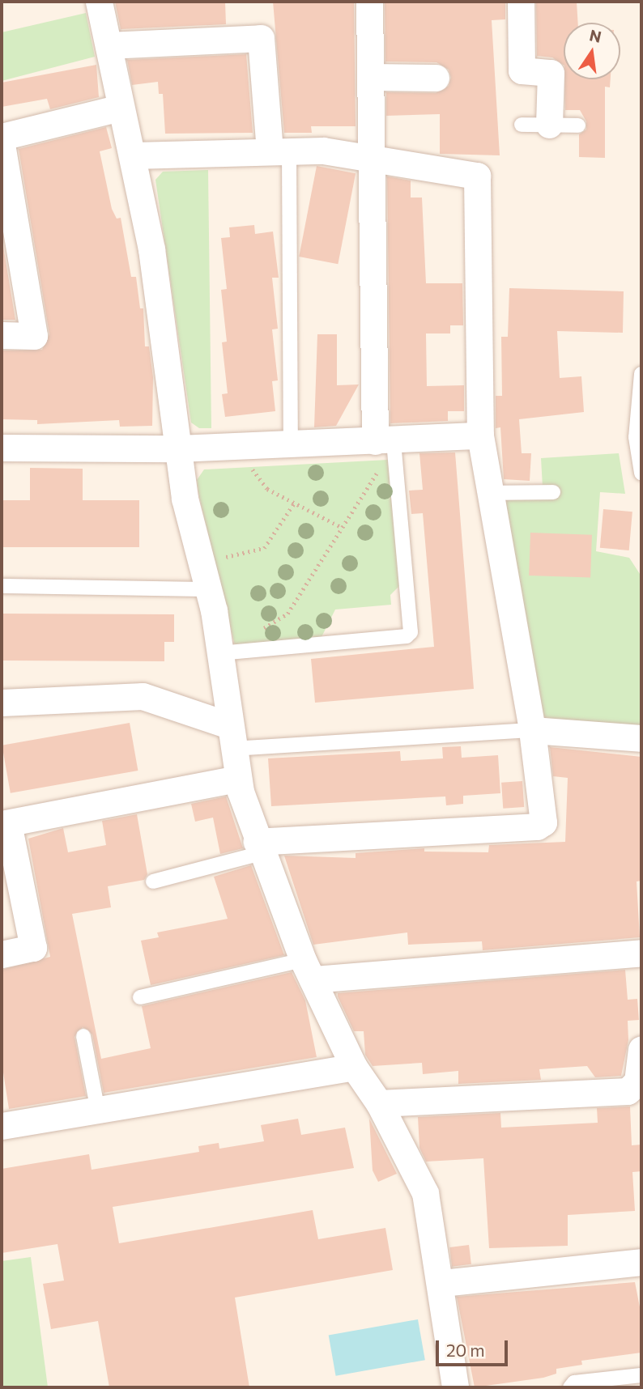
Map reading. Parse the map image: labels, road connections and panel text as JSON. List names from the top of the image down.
{
  "scale_bar": "20 m",
  "north": "top"
}
